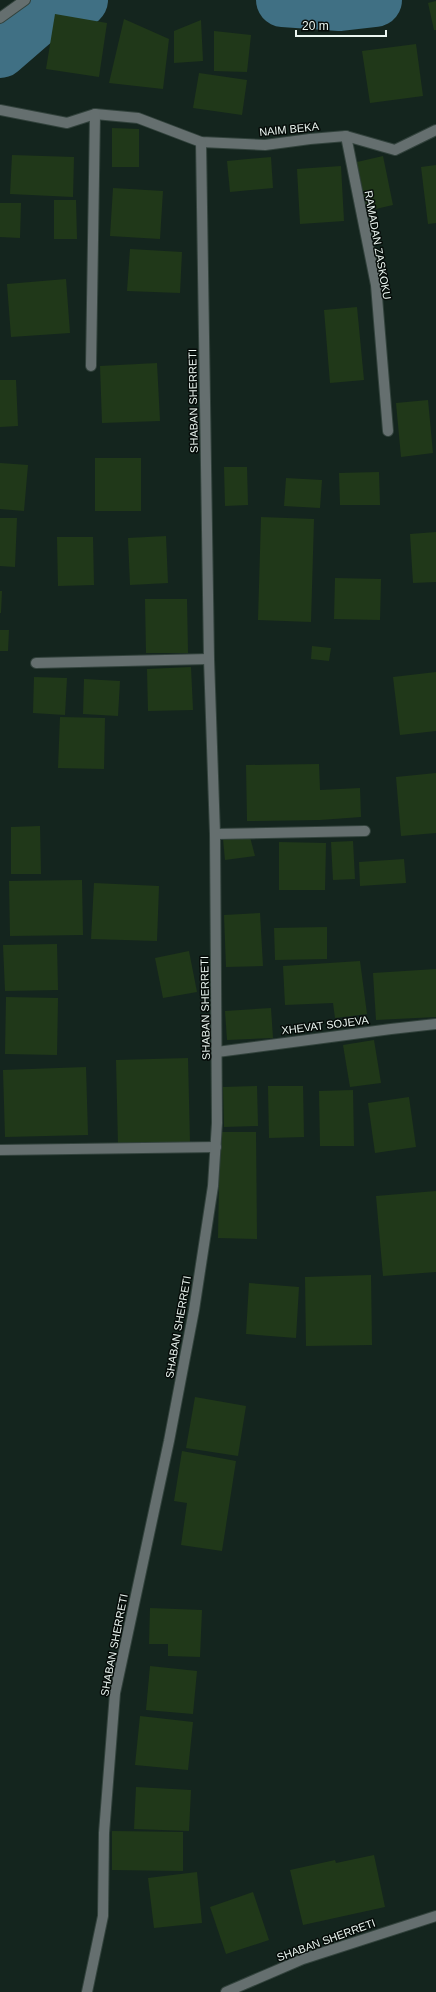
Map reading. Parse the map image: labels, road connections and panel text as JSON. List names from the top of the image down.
{
  "streets": {
    "street": [
      "NAIM BEKA",
      "RAMADAN ZASKOKU",
      "SHABAN SHERRETI",
      "XHEVAT SOJEVA"
    ]
  },
  "crossings": [
    ["NAIM BEKA", "RAMADAN ZASKOKU"],
    ["NAIM BEKA", "SHABAN SHERRETI"],
    ["SHABAN SHERRETI", "XHEVAT SOJEVA"]
  ],
  "scale_bar": "20 m"
}
